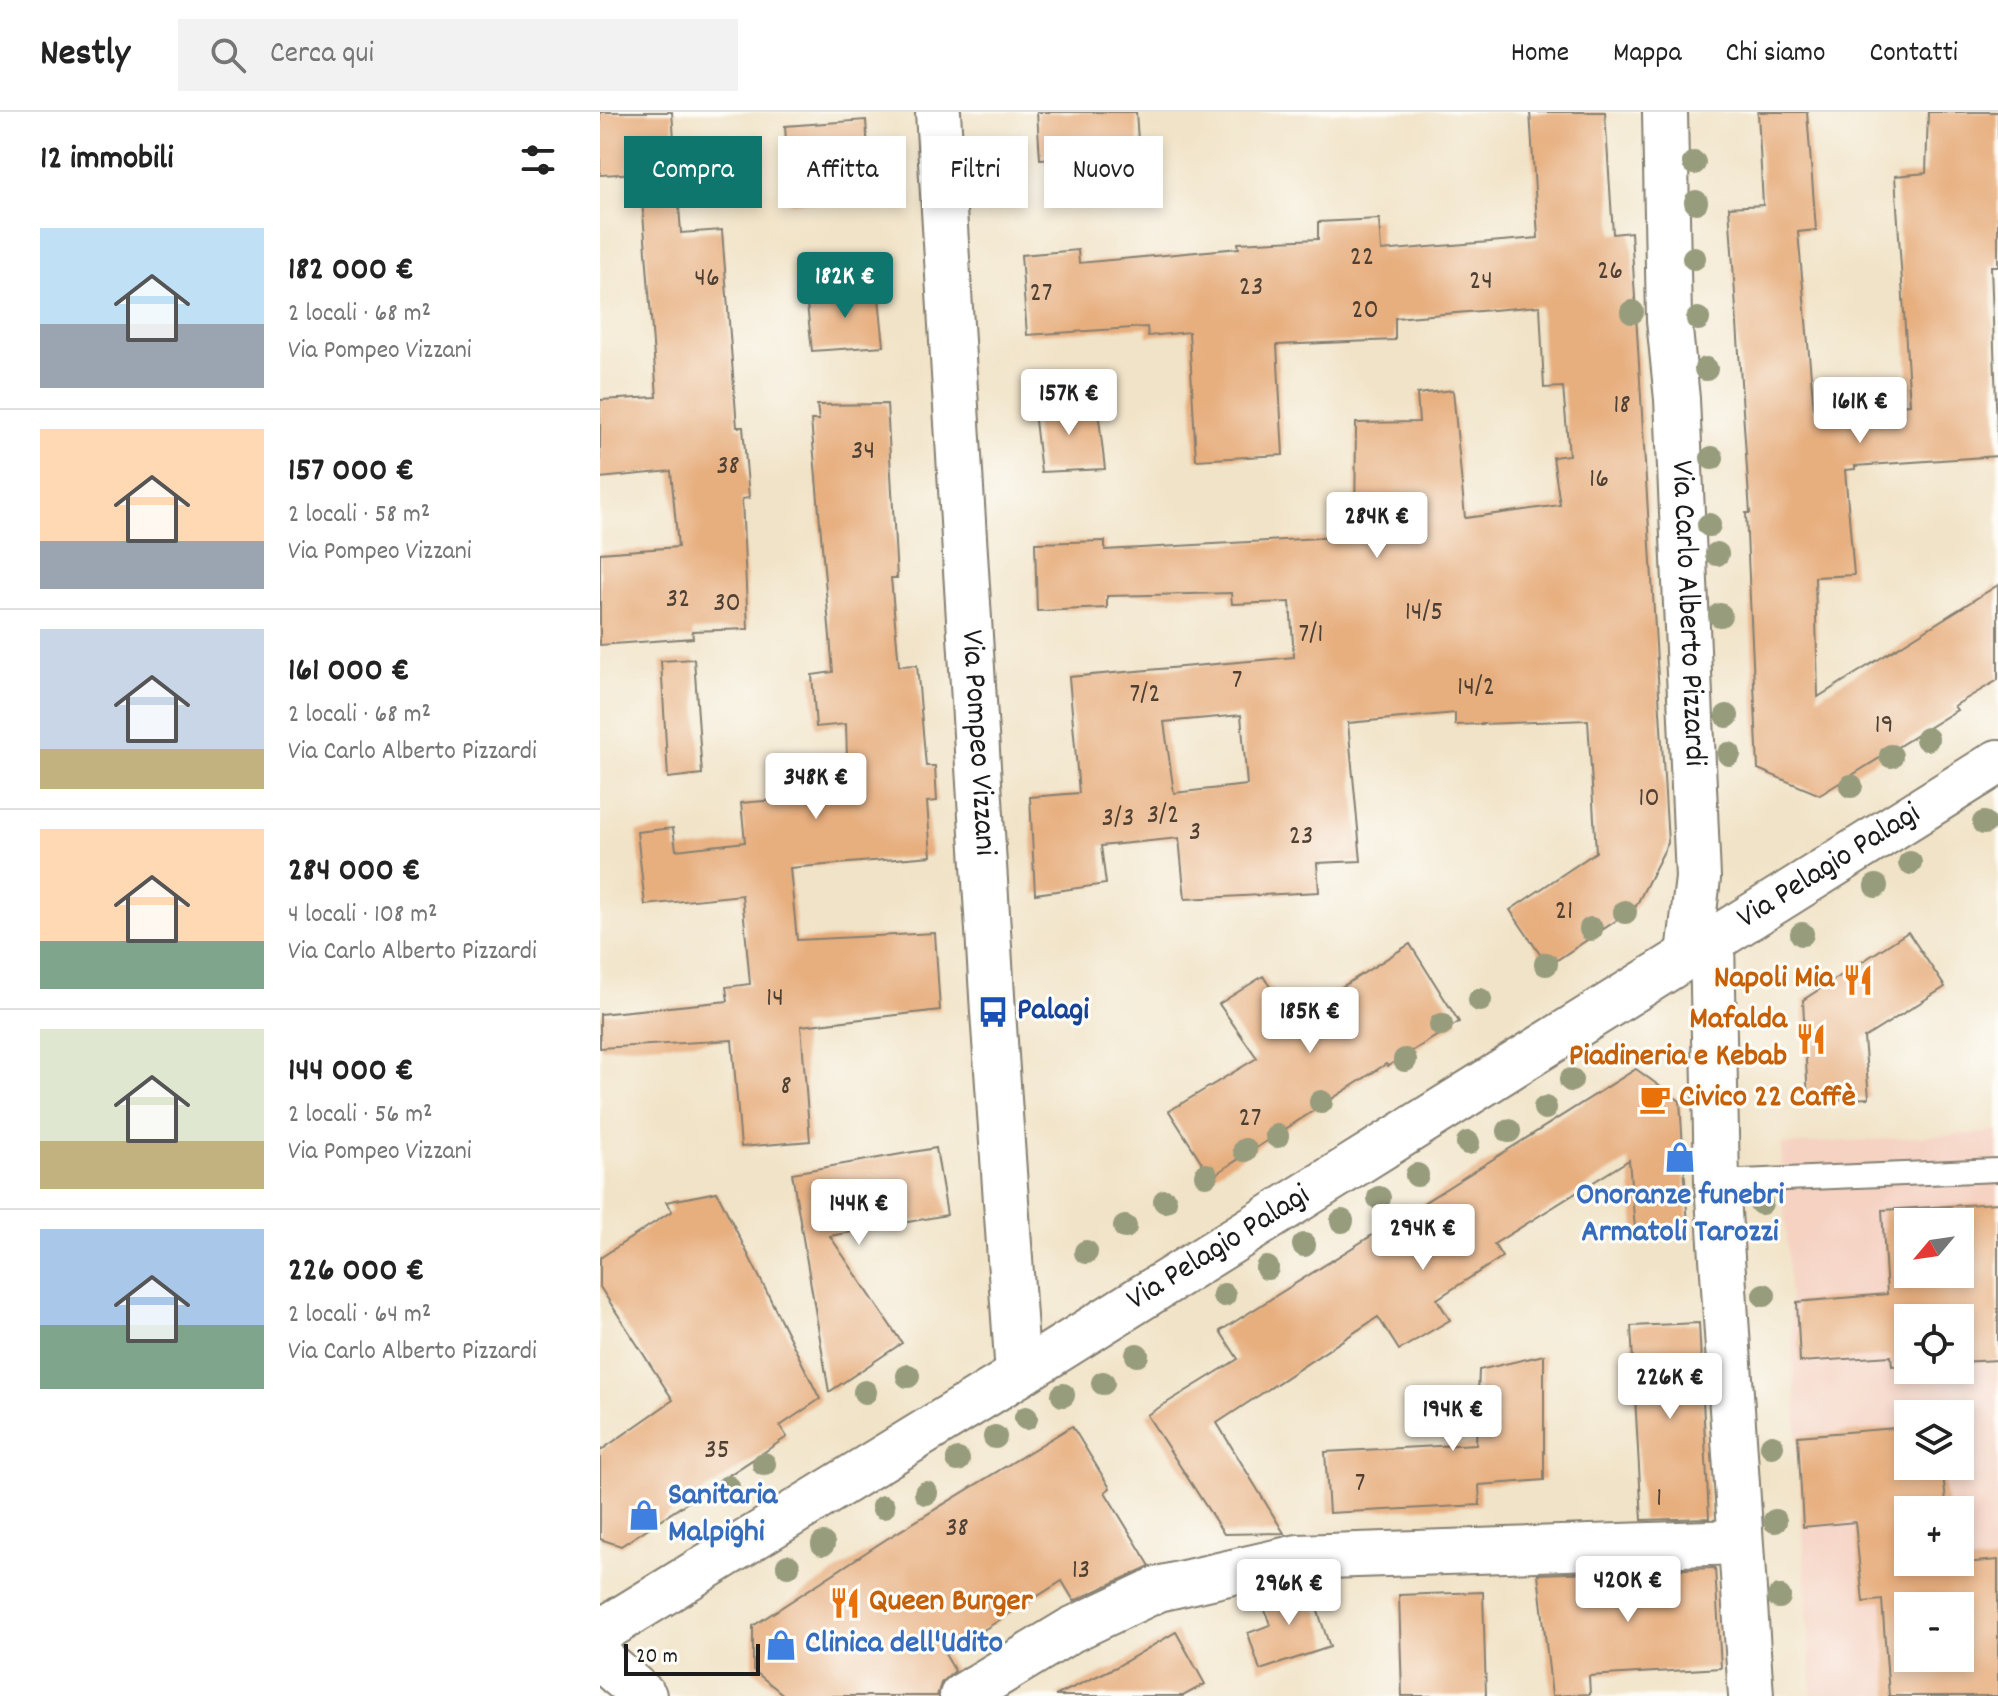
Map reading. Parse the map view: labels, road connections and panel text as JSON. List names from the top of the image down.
{
  "streets": {
    "street": ["Via Carlo Alberto Pizzardi", "Via Pompeo Vizzani", "Via Pelagio Palagi"]
  },
  "crossings": [
    ["Via Carlo Alberto Pizzardi", "Via Pelagio Palagi"],
    ["Via Pompeo Vizzani", "Via Pelagio Palagi"]
  ],
  "places": {
    "restaurant": ["Napoli Mia", "Mafalda Piadineria e Kebab", "Queen Burger"],
    "bus stop": ["Palagi"],
    "cafe": ["Civico 22 Caffè"],
    "shop": ["Onoranze funebri Armatoli Tarozzi", "Sanitaria Malpighi", "Clinica dell'Udito"]
  },
  "house_numbers": [
    "22",
    "26",
    "46",
    "24",
    "23",
    "27",
    "20",
    "18",
    "34",
    "38",
    "16",
    "32",
    "30",
    "14/5",
    "7/1",
    "7",
    "14/2",
    "7/2",
    "19",
    "10",
    "3/2",
    "3/3",
    "3",
    "23",
    "21",
    "14",
    "8",
    "27",
    "35",
    "7",
    "1",
    "38",
    "13"
  ],
  "scale_bar": "20 m",
  "north": "bottom left",
  "page": {
    "header": "Nestly",
    "search": "Cerca qui",
    "nav": [
      "Home",
      "Mappa",
      "Chi siamo",
      "Contatti"
    ],
    "heading": "12 immobili",
    "chip": [
      "Compra",
      "Affitta",
      "Filtri",
      "Nuovo"
    ],
    "list": [
      {
        "name": "182 000 €",
        "note": "2 locali · 68 m² · Via Pompeo Vizzani"
      },
      {
        "name": "157 000 €",
        "note": "2 locali · 58 m² · Via Pompeo Vizzani"
      },
      {
        "name": "161 000 €",
        "note": "2 locali · 68 m² · Via Carlo Alberto Pizzardi"
      },
      {
        "name": "284 000 €",
        "note": "4 locali · 108 m² · Via Carlo Alberto Pizzardi"
      },
      {
        "name": "144 000 €",
        "note": "2 locali · 56 m² · Via Pompeo Vizzani"
      },
      {
        "name": "226 000 €",
        "note": "2 locali · 64 m² · Via Carlo Alberto Pizzardi"
      }
    ],
    "price": [
      "182K €",
      "157K €",
      "161K €",
      "284K €",
      "348K €",
      "185K €",
      "144K €",
      "294K €",
      "226K €",
      "194K €",
      "420K €",
      "296K €"
    ],
    "map_buttons": ["+", "−"],
    "scale": "20 m"
  }
}
